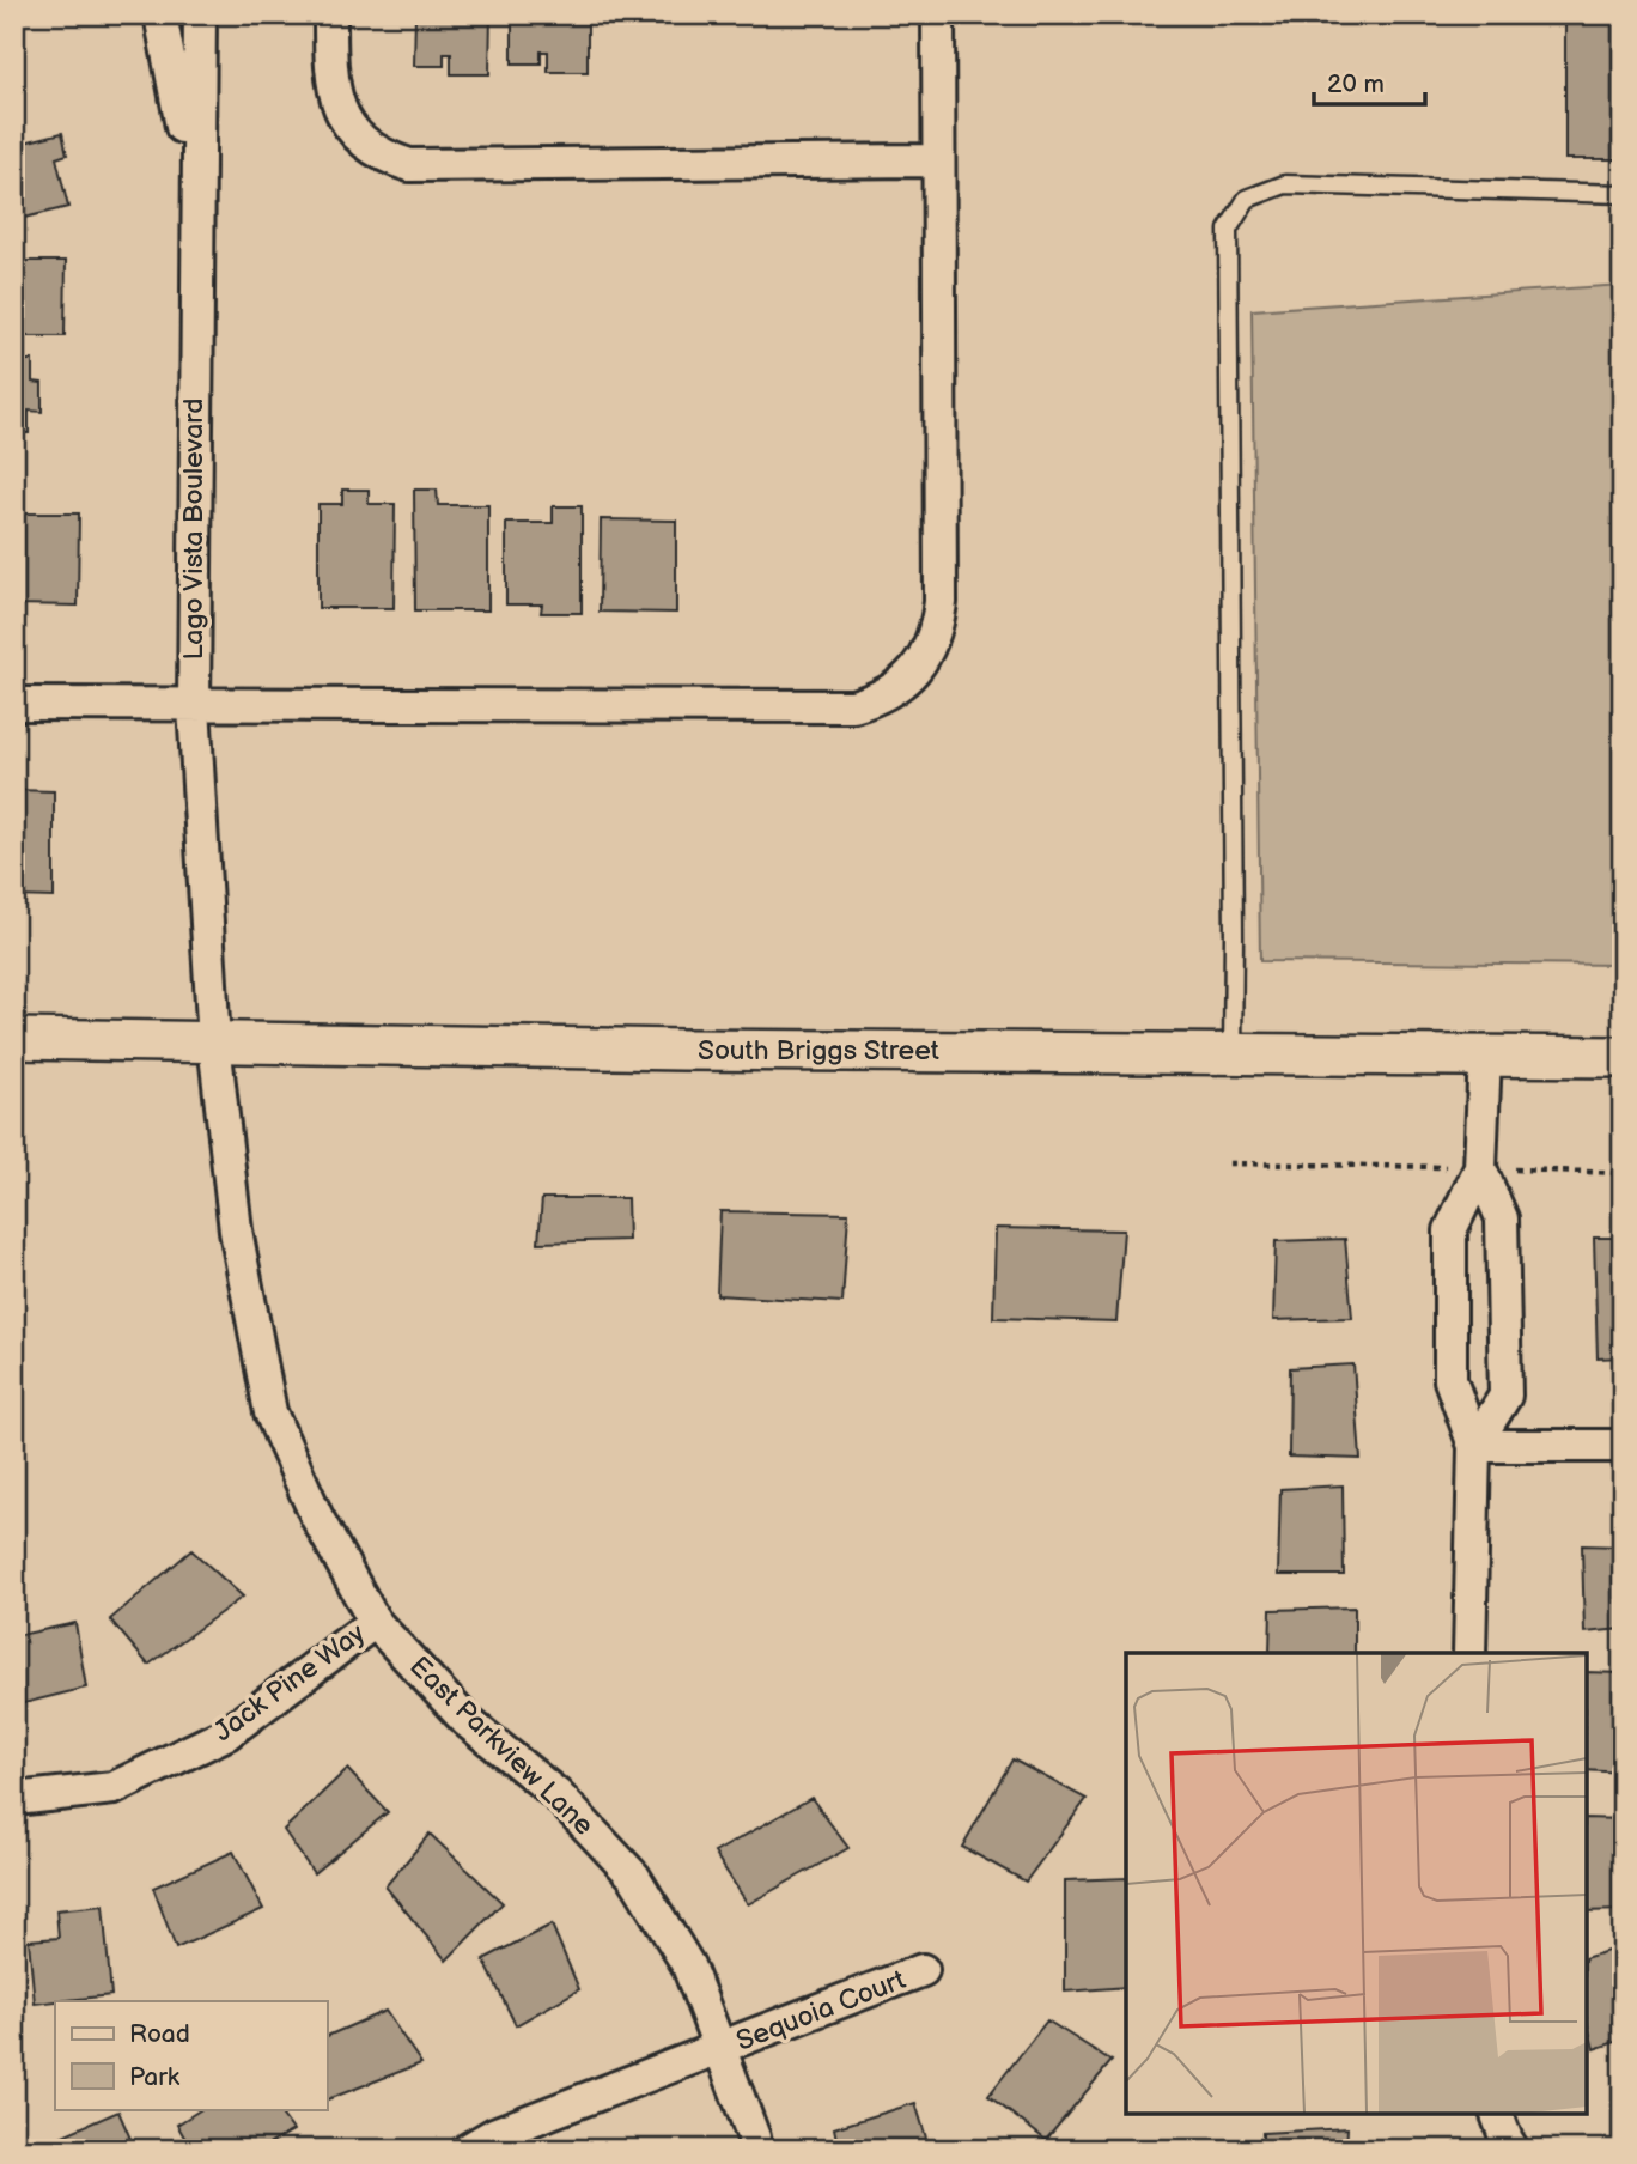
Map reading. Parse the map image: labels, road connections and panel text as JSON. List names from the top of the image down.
{
  "streets": {
    "street": [
      "Lago Vista Boulevard",
      "South Briggs Street",
      "Jack Pine Way",
      "East Parkview Lane",
      "Sequoia Court"
    ]
  },
  "crossings": [
    ["Lago Vista Boulevard", "South Briggs Street"],
    ["Lago Vista Boulevard", "East Parkview Lane"],
    ["South Briggs Street", "East Parkview Lane"],
    ["Jack Pine Way", "East Parkview Lane"],
    ["East Parkview Lane", "Sequoia Court"]
  ],
  "legend": ["Road", "Park"],
  "scale_bar": "20 m"
}
